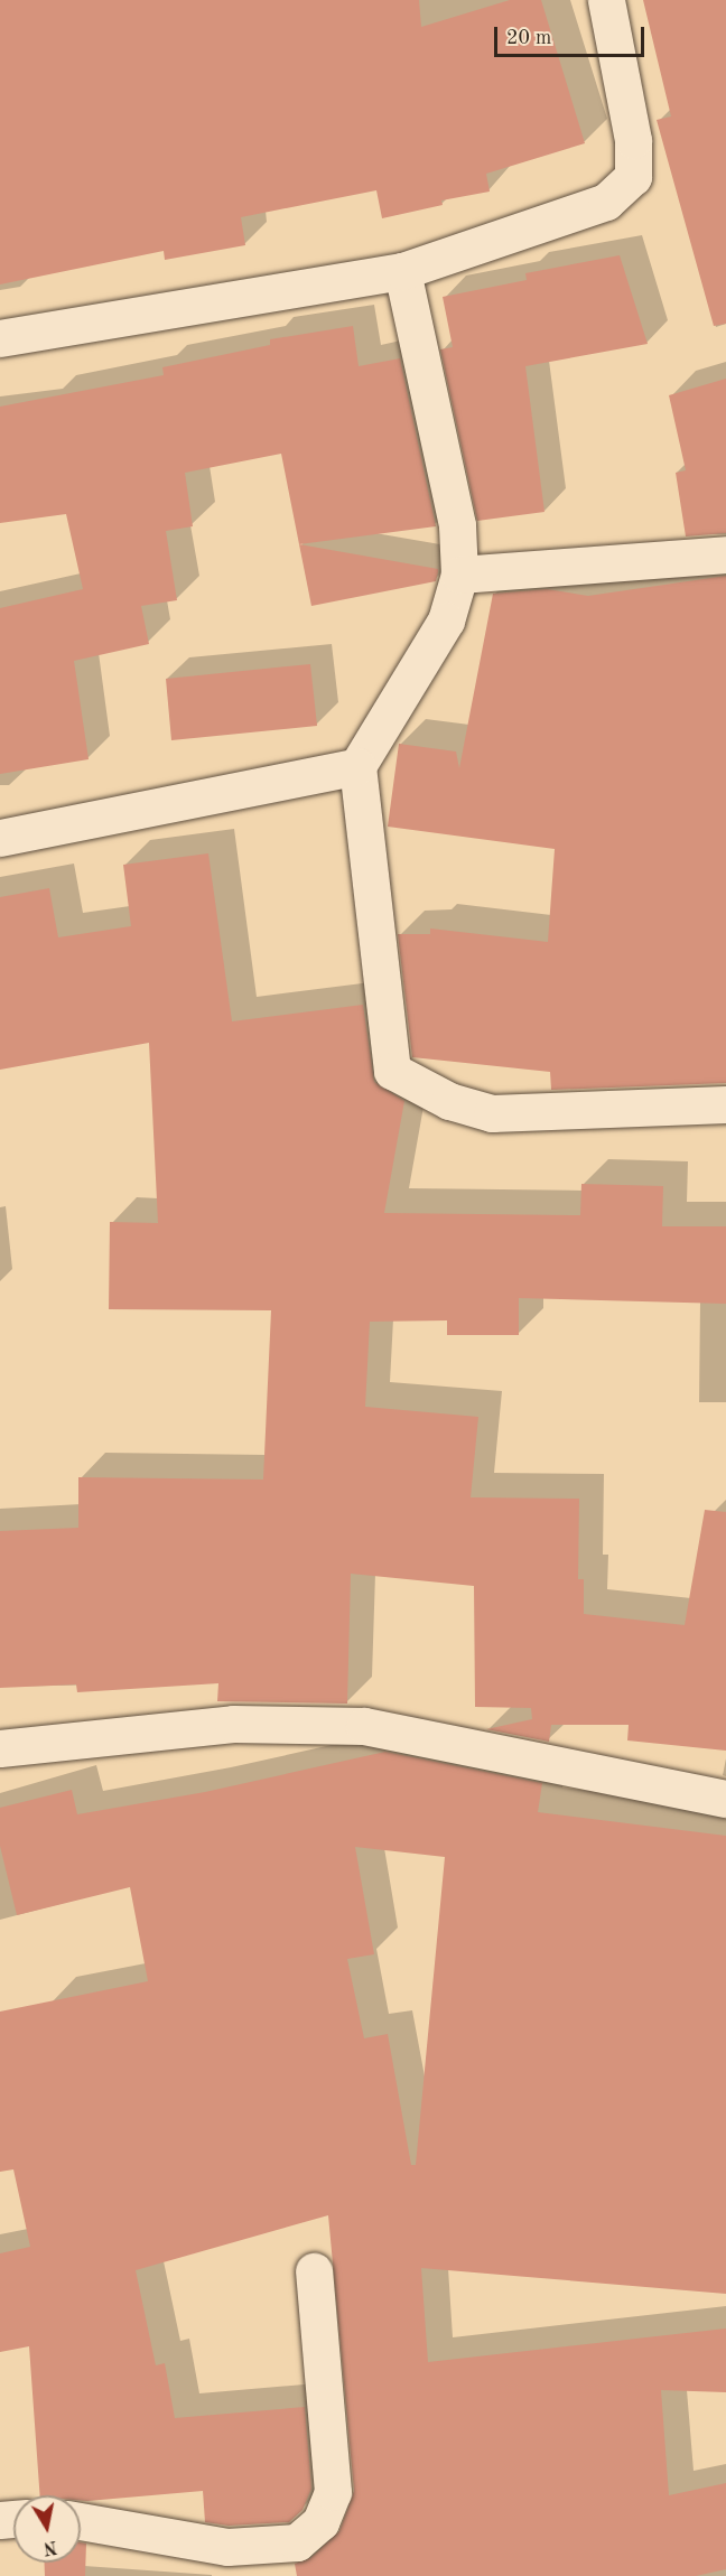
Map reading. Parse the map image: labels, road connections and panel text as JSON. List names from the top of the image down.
{
  "scale_bar": "20 m",
  "north": "bottom"
}
